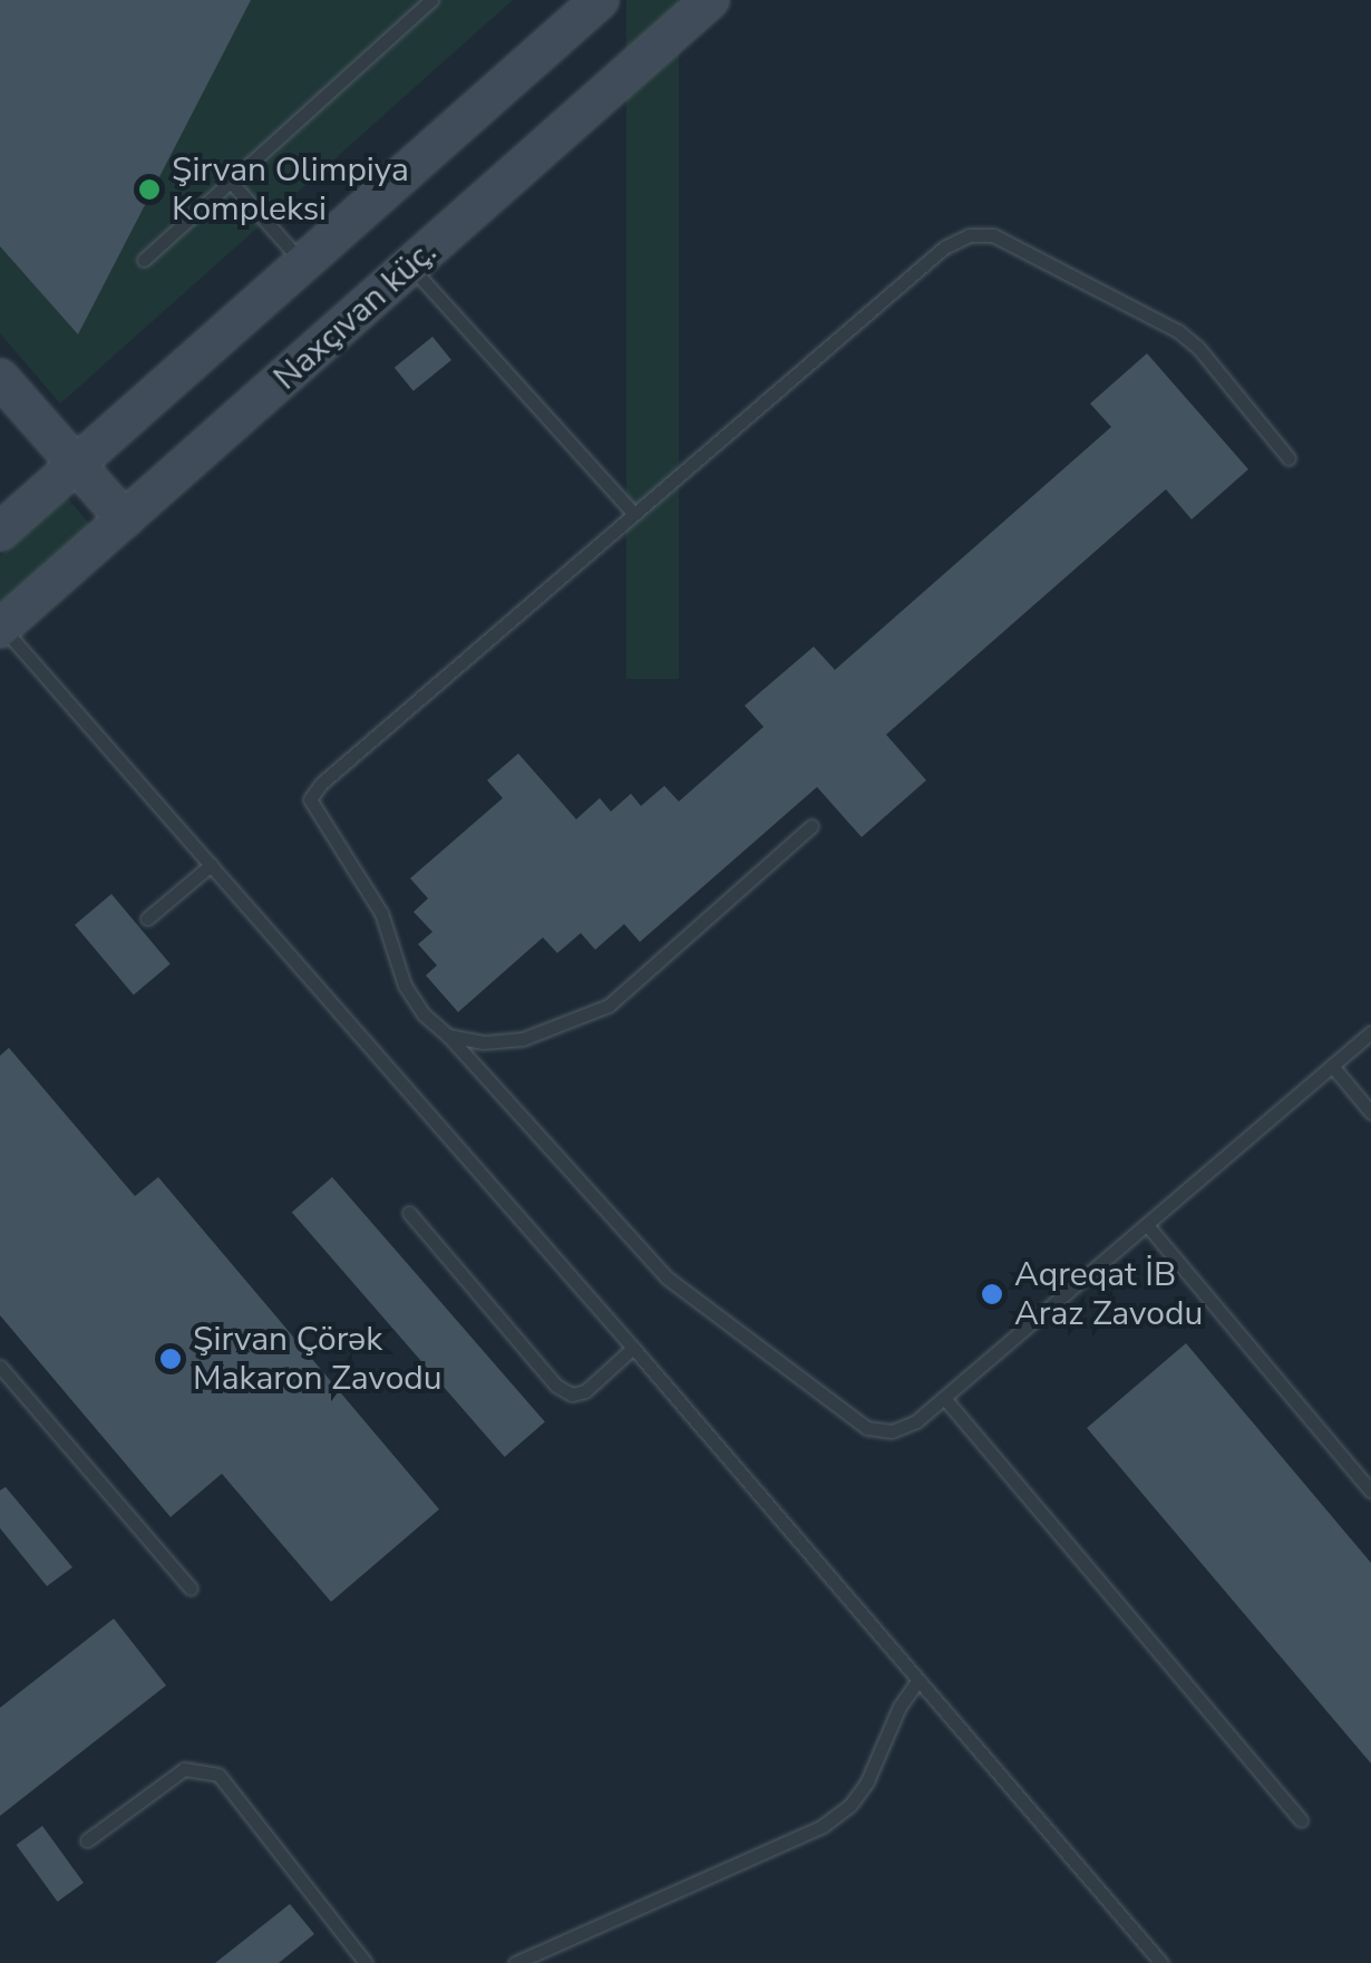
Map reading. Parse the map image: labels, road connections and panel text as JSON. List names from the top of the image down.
{
  "streets": {
    "street": ["Naxçıvan küç."]
  },
  "places": ["Şirvan Olimpiya Kompleksi", "Aqreqat İB Araz Zavodu", "Şirvan Çörək Makaron Zavodu"]
}
